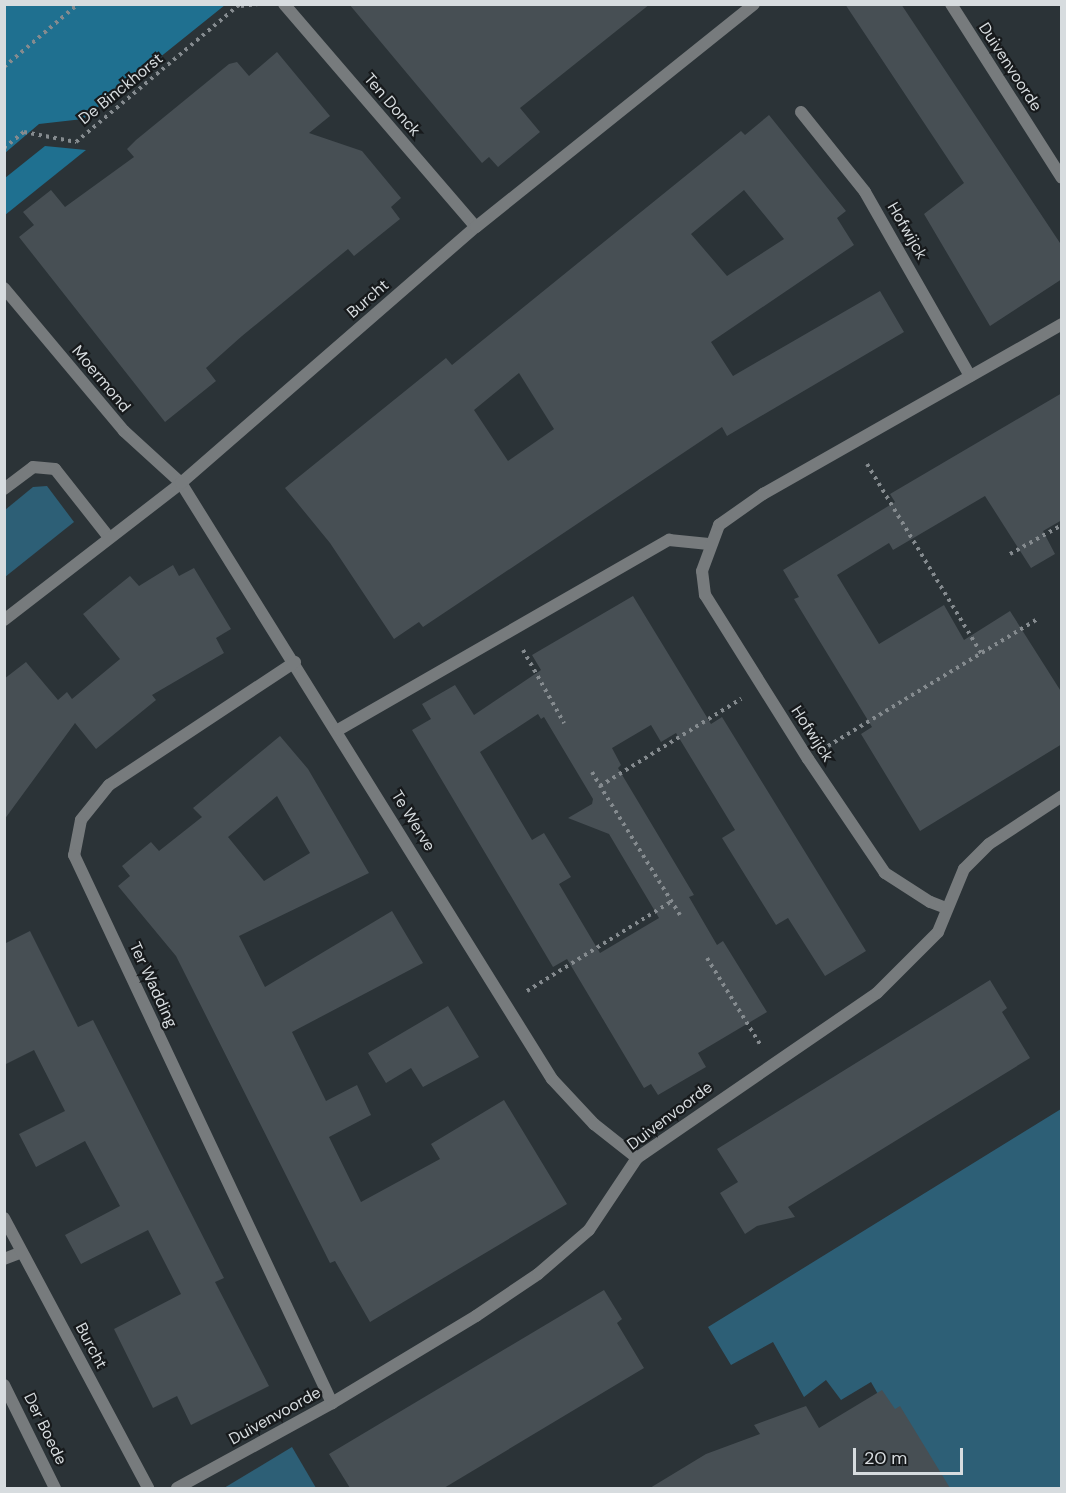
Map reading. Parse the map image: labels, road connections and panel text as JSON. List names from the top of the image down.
{
  "streets": {
    "street": [
      "Duivenvoorde",
      "Ten Donck",
      "Hofwijck",
      "Burcht",
      "Moermond",
      "Te Werve",
      "Ter Wadding",
      "Der Boede"
    ],
    "path": ["De Binckhorst"]
  },
  "crossings": [
    ["Duivenvoorde", "Hofwijck"],
    ["Duivenvoorde", "Te Werve"],
    ["Duivenvoorde", "Ter Wadding"],
    ["Ten Donck", "Burcht"],
    ["Burcht", "Moermond"],
    ["Burcht", "Te Werve"],
    ["Moermond", "Te Werve"],
    ["Te Werve", "Ter Wadding"]
  ],
  "scale_bar": "20 m"
}
